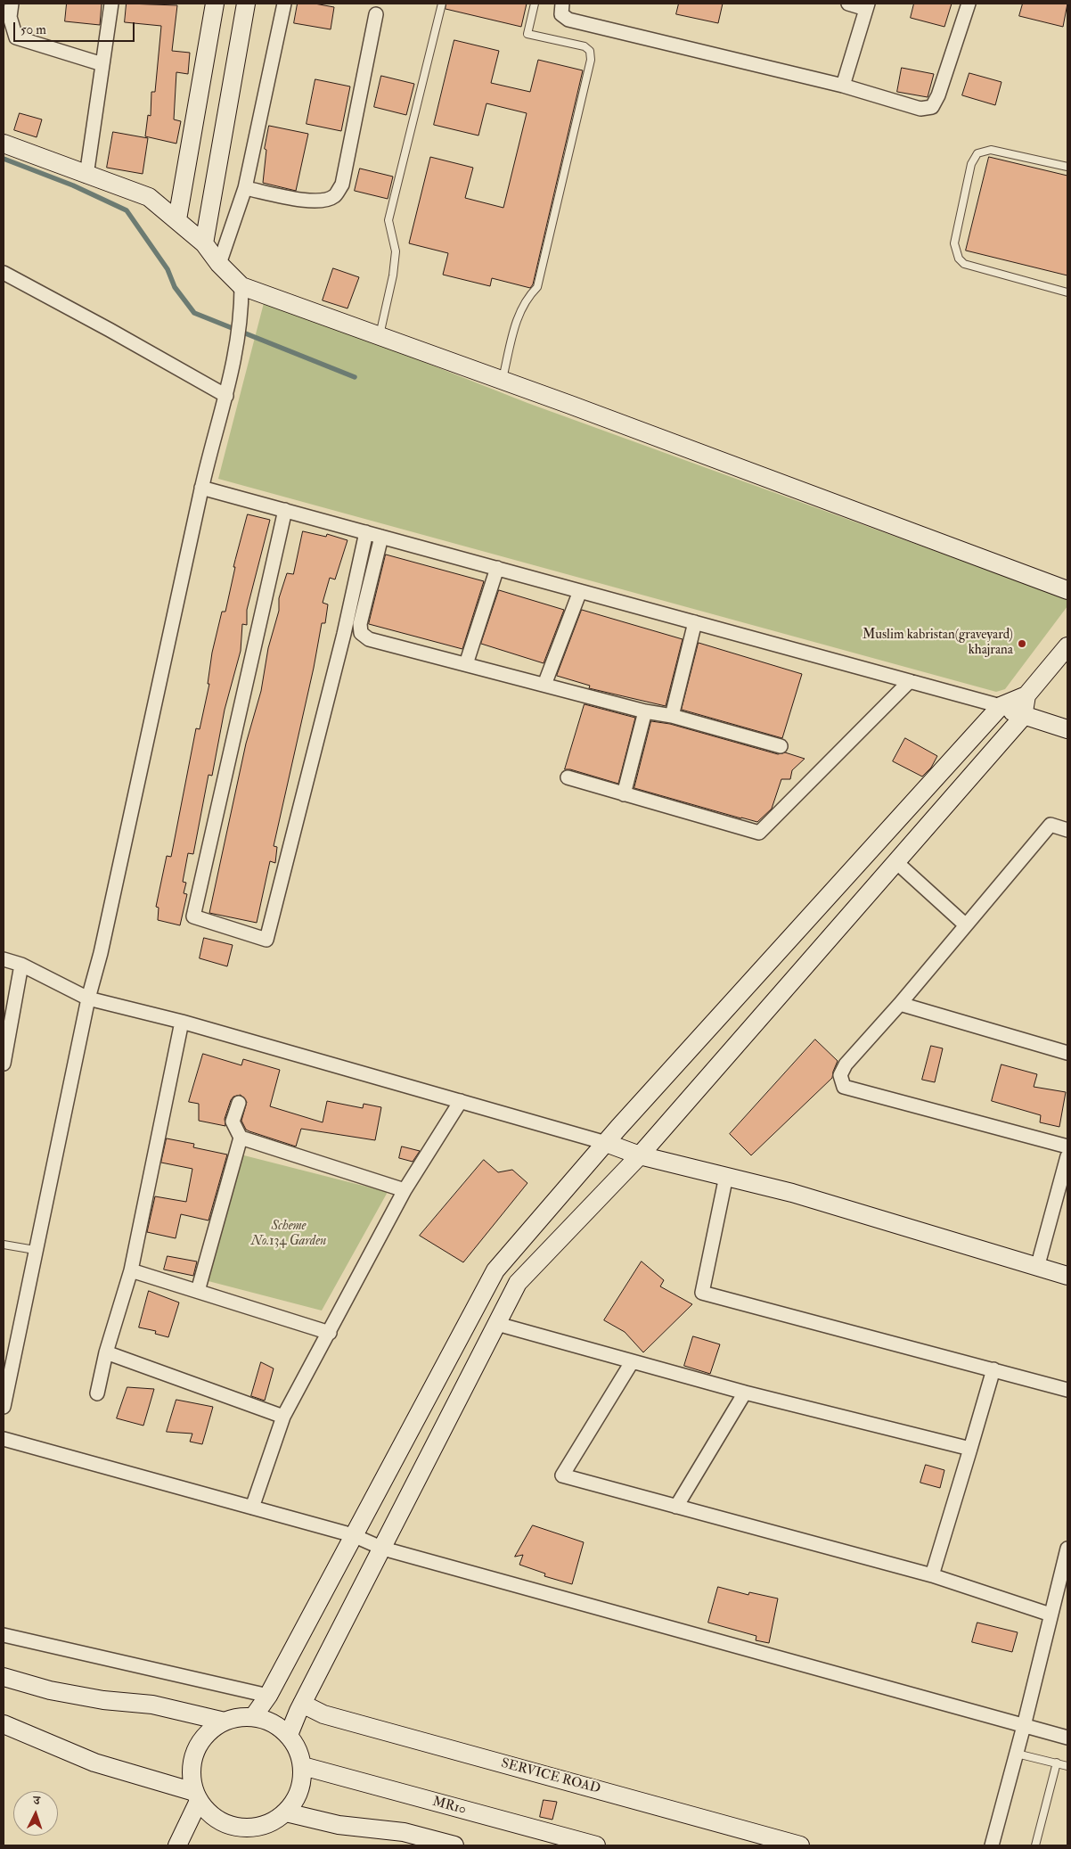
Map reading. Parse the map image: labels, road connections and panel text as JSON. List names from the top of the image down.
{
  "streets": {
    "street": ["SERVICE ROAD", "MR10"]
  },
  "parks": ["Scheme No.134 Garden"],
  "places": ["Muslim kabristan(graveyard) khajrana"],
  "scale_bar": "50 m",
  "north": "top"
}
